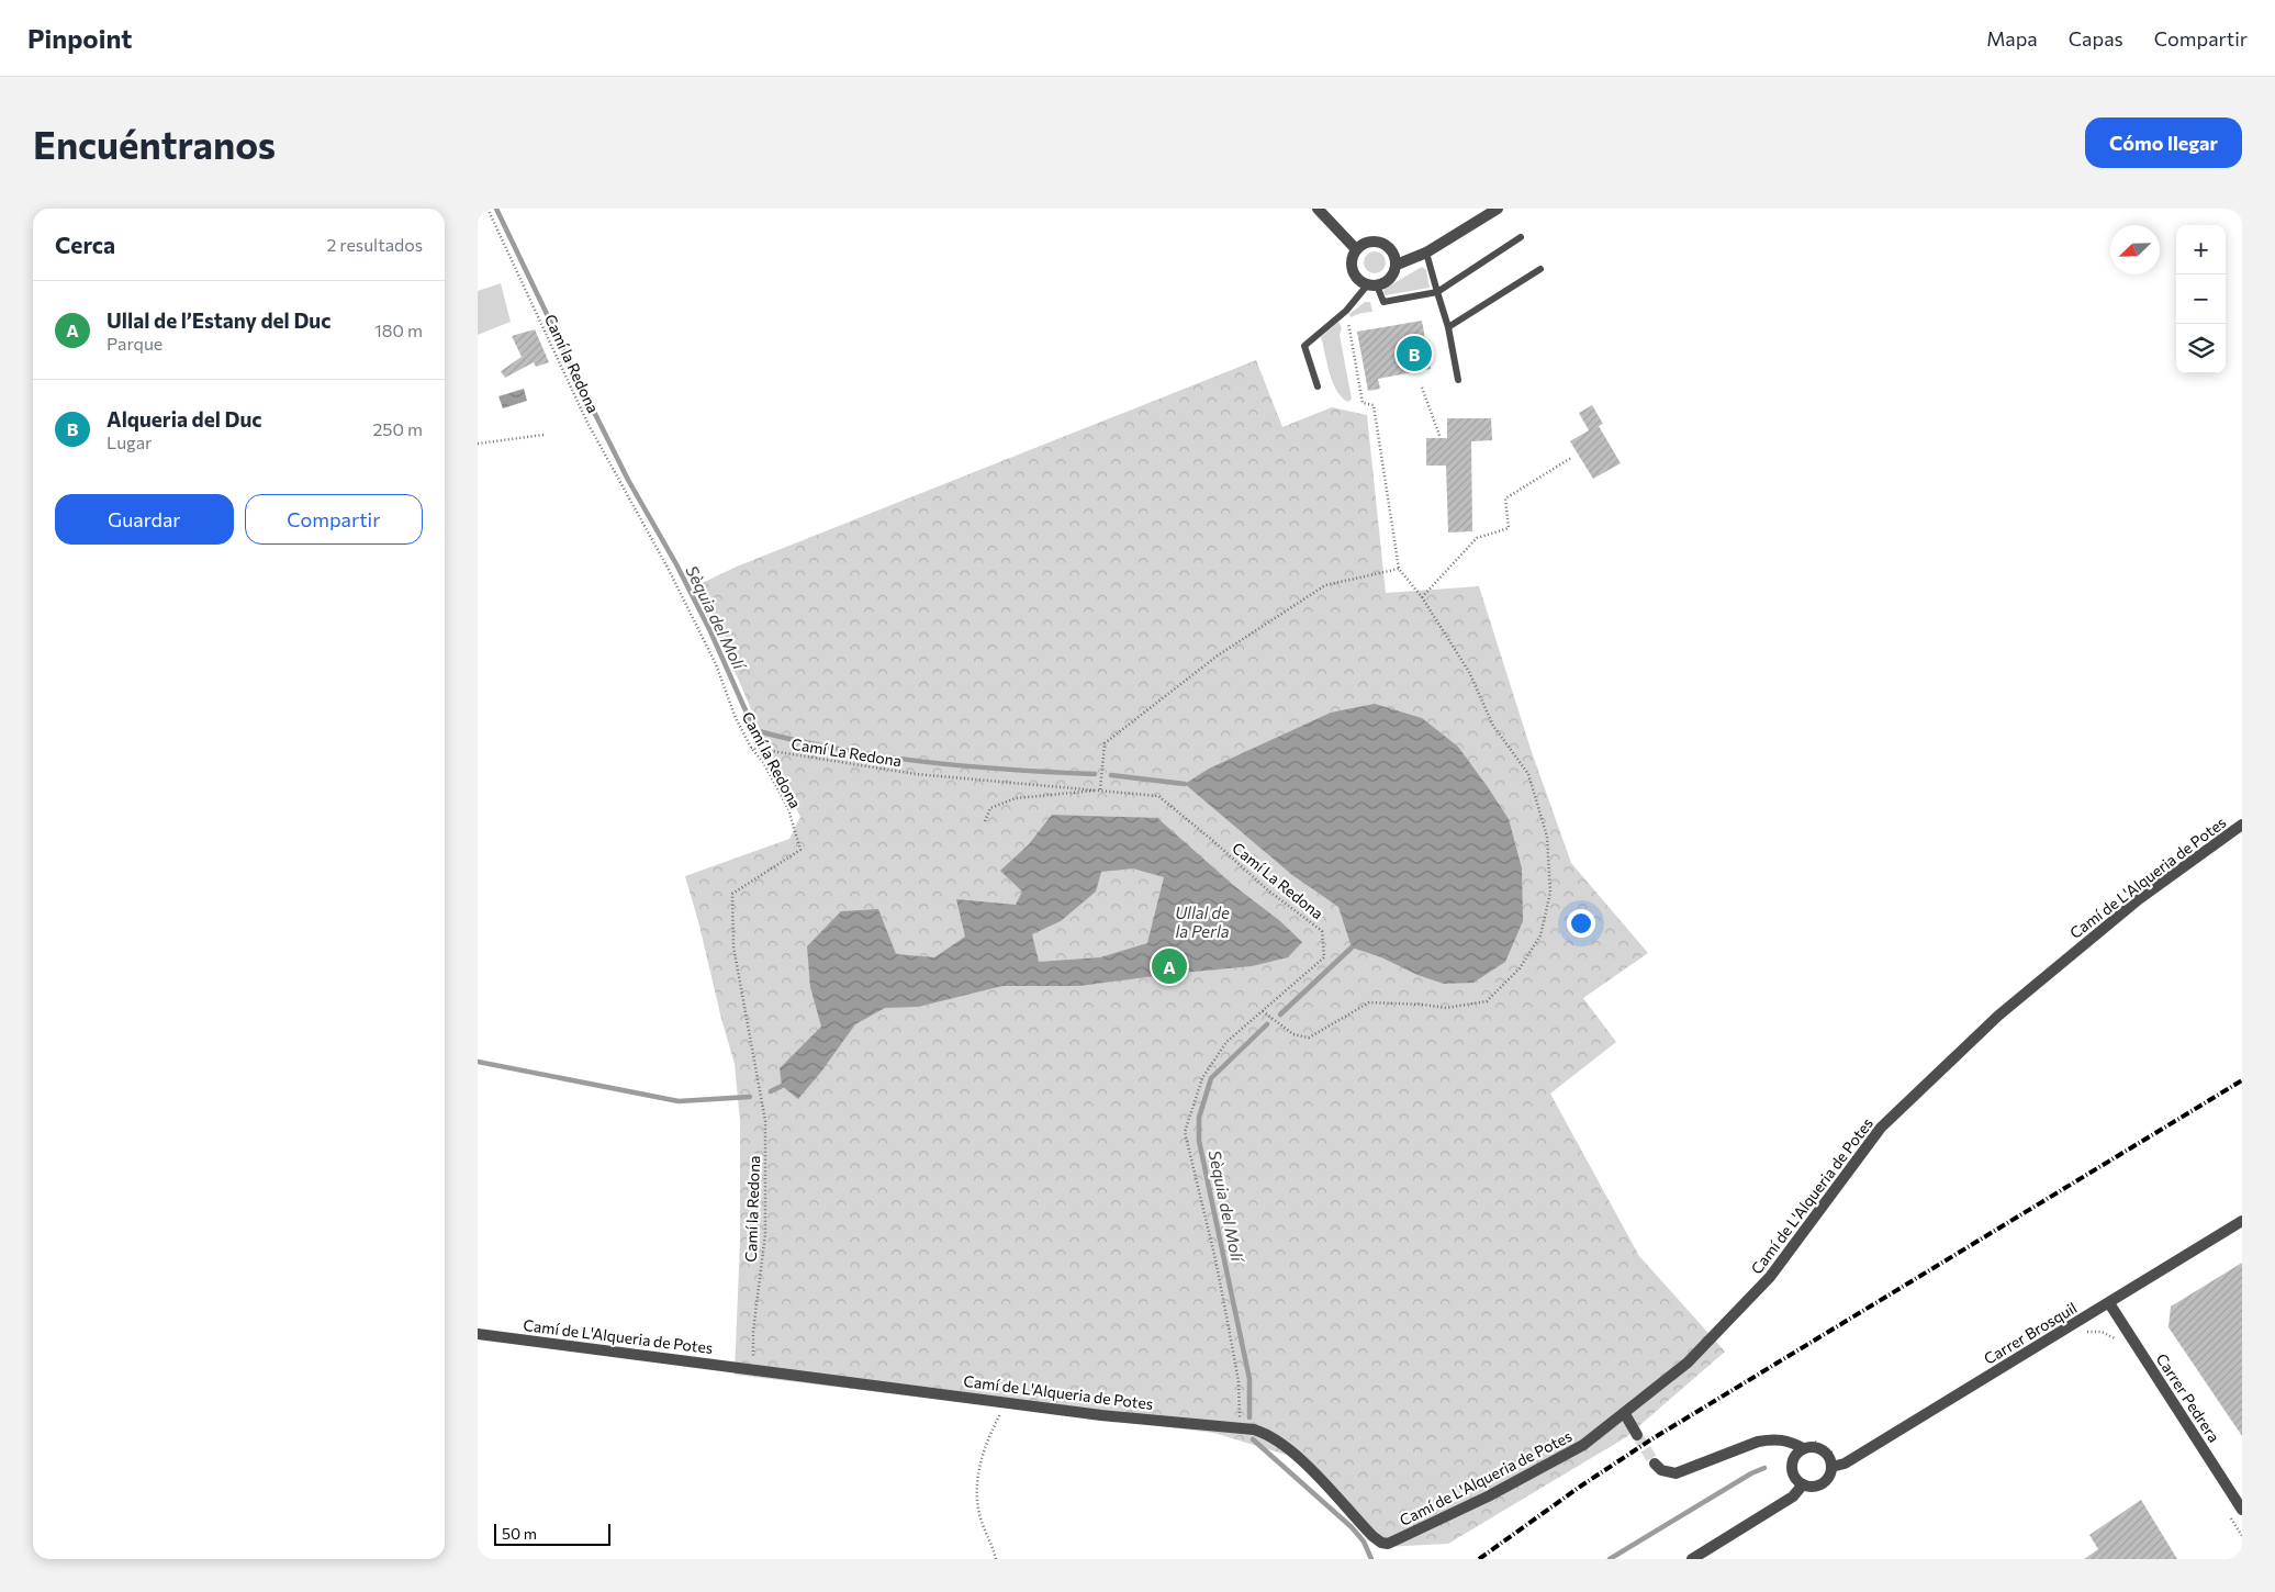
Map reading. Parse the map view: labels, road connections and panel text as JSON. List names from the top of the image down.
{
  "streets": {
    "street": ["Camí de L'Alqueria de Potes", "Carrer Brosquil", "Carrer Pedrera"],
    "path": ["Camí la Redona", "Camí La Redona"]
  },
  "crossings": [
    ["Camí la Redona", "Camí La Redona"],
    ["Camí la Redona", "Camí de L'Alqueria de Potes"],
    ["Camí La Redona", "Camí de L'Alqueria de Potes"],
    ["Carrer Brosquil", "Carrer Pedrera"]
  ],
  "water": ["Sèquia del Molí", "Ullal de la Perla"],
  "scale_bar": "50 m",
  "north": "bottom left",
  "page": {
    "header": "Pinpoint",
    "nav": ["Mapa", "Capas", "Compartir"],
    "buttons": [
      "Cómo llegar",
      ["Guardar", "Compartir"]
    ],
    "title": "Encuéntranos",
    "heading": ["Cerca", "2 resultados"],
    "map_buttons": ["+", "−"],
    "list": [
      {
        "mark": "A",
        "name": "Ullal de l’Estany del Duc",
        "note": "Parque",
        "value": "180 m"
      },
      {
        "mark": "B",
        "name": "Alqueria del Duc",
        "note": "Lugar",
        "value": "250 m"
      }
    ],
    "pins": ["B", "A"],
    "scale": "50 m"
  }
}
